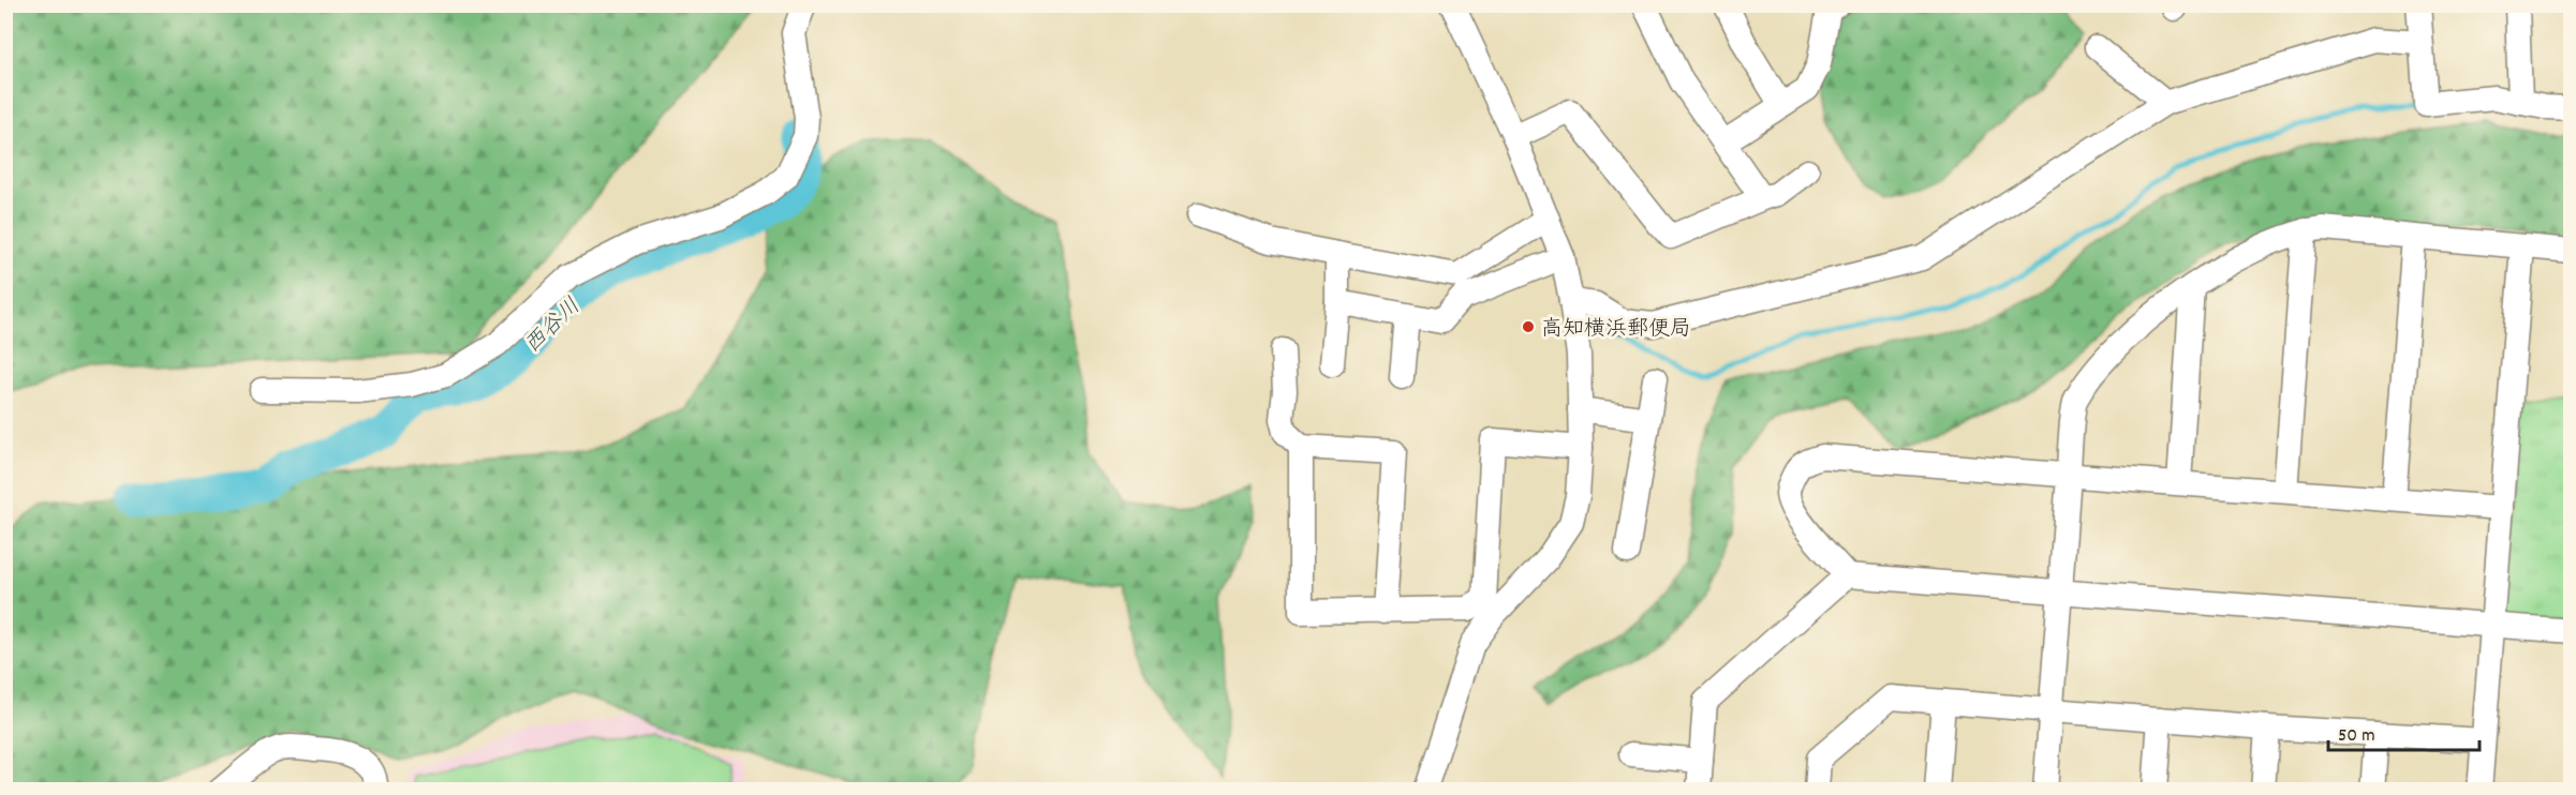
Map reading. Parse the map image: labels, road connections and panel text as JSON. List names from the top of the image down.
{
  "water": ["西谷川"],
  "places": ["高知横浜郵便局"],
  "scale_bar": "50 m"
}
